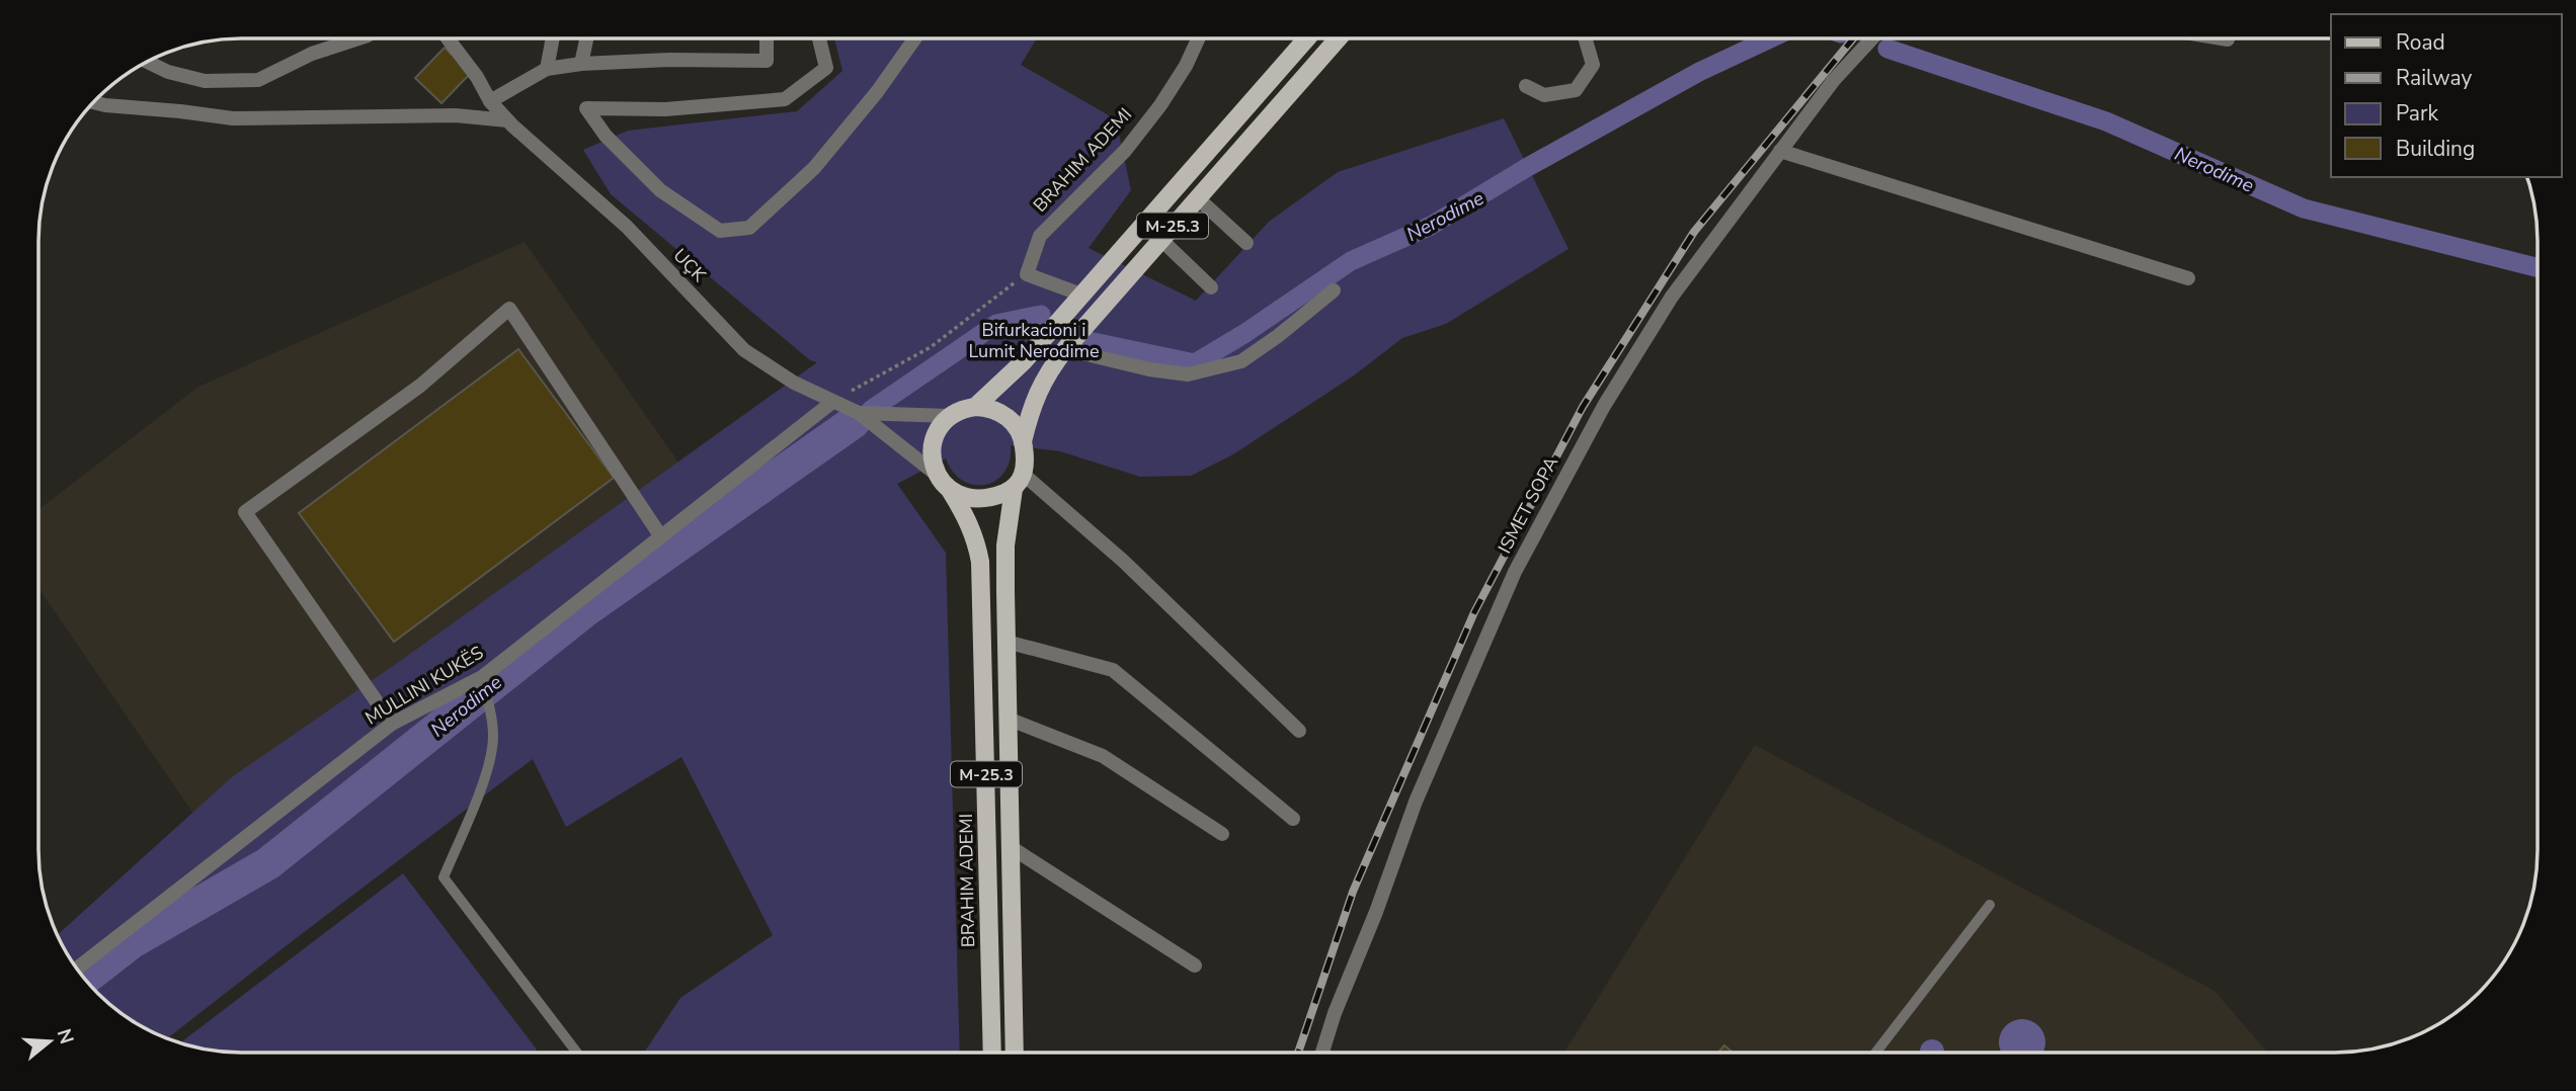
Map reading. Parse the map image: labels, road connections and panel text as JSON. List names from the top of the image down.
{
  "streets": {
    "main road": ["BRAHIM ADEMI", "M-25.3"],
    "street": ["UÇK", "ISMET SOPA", "MULLINI KUKËS"]
  },
  "crossings": [
    ["BRAHIM ADEMI", "M-25.3"],
    ["BRAHIM ADEMI", "UÇK"],
    ["M-25.3", "UÇK"],
    ["UÇK", "MULLINI KUKËS"]
  ],
  "water": ["Nerodime"],
  "parks": ["Bifurkacioni i Lumit Nerodime"],
  "legend": [
    "Road",
    "Railway",
    "Park",
    "Building"
  ],
  "north": "right"
}
